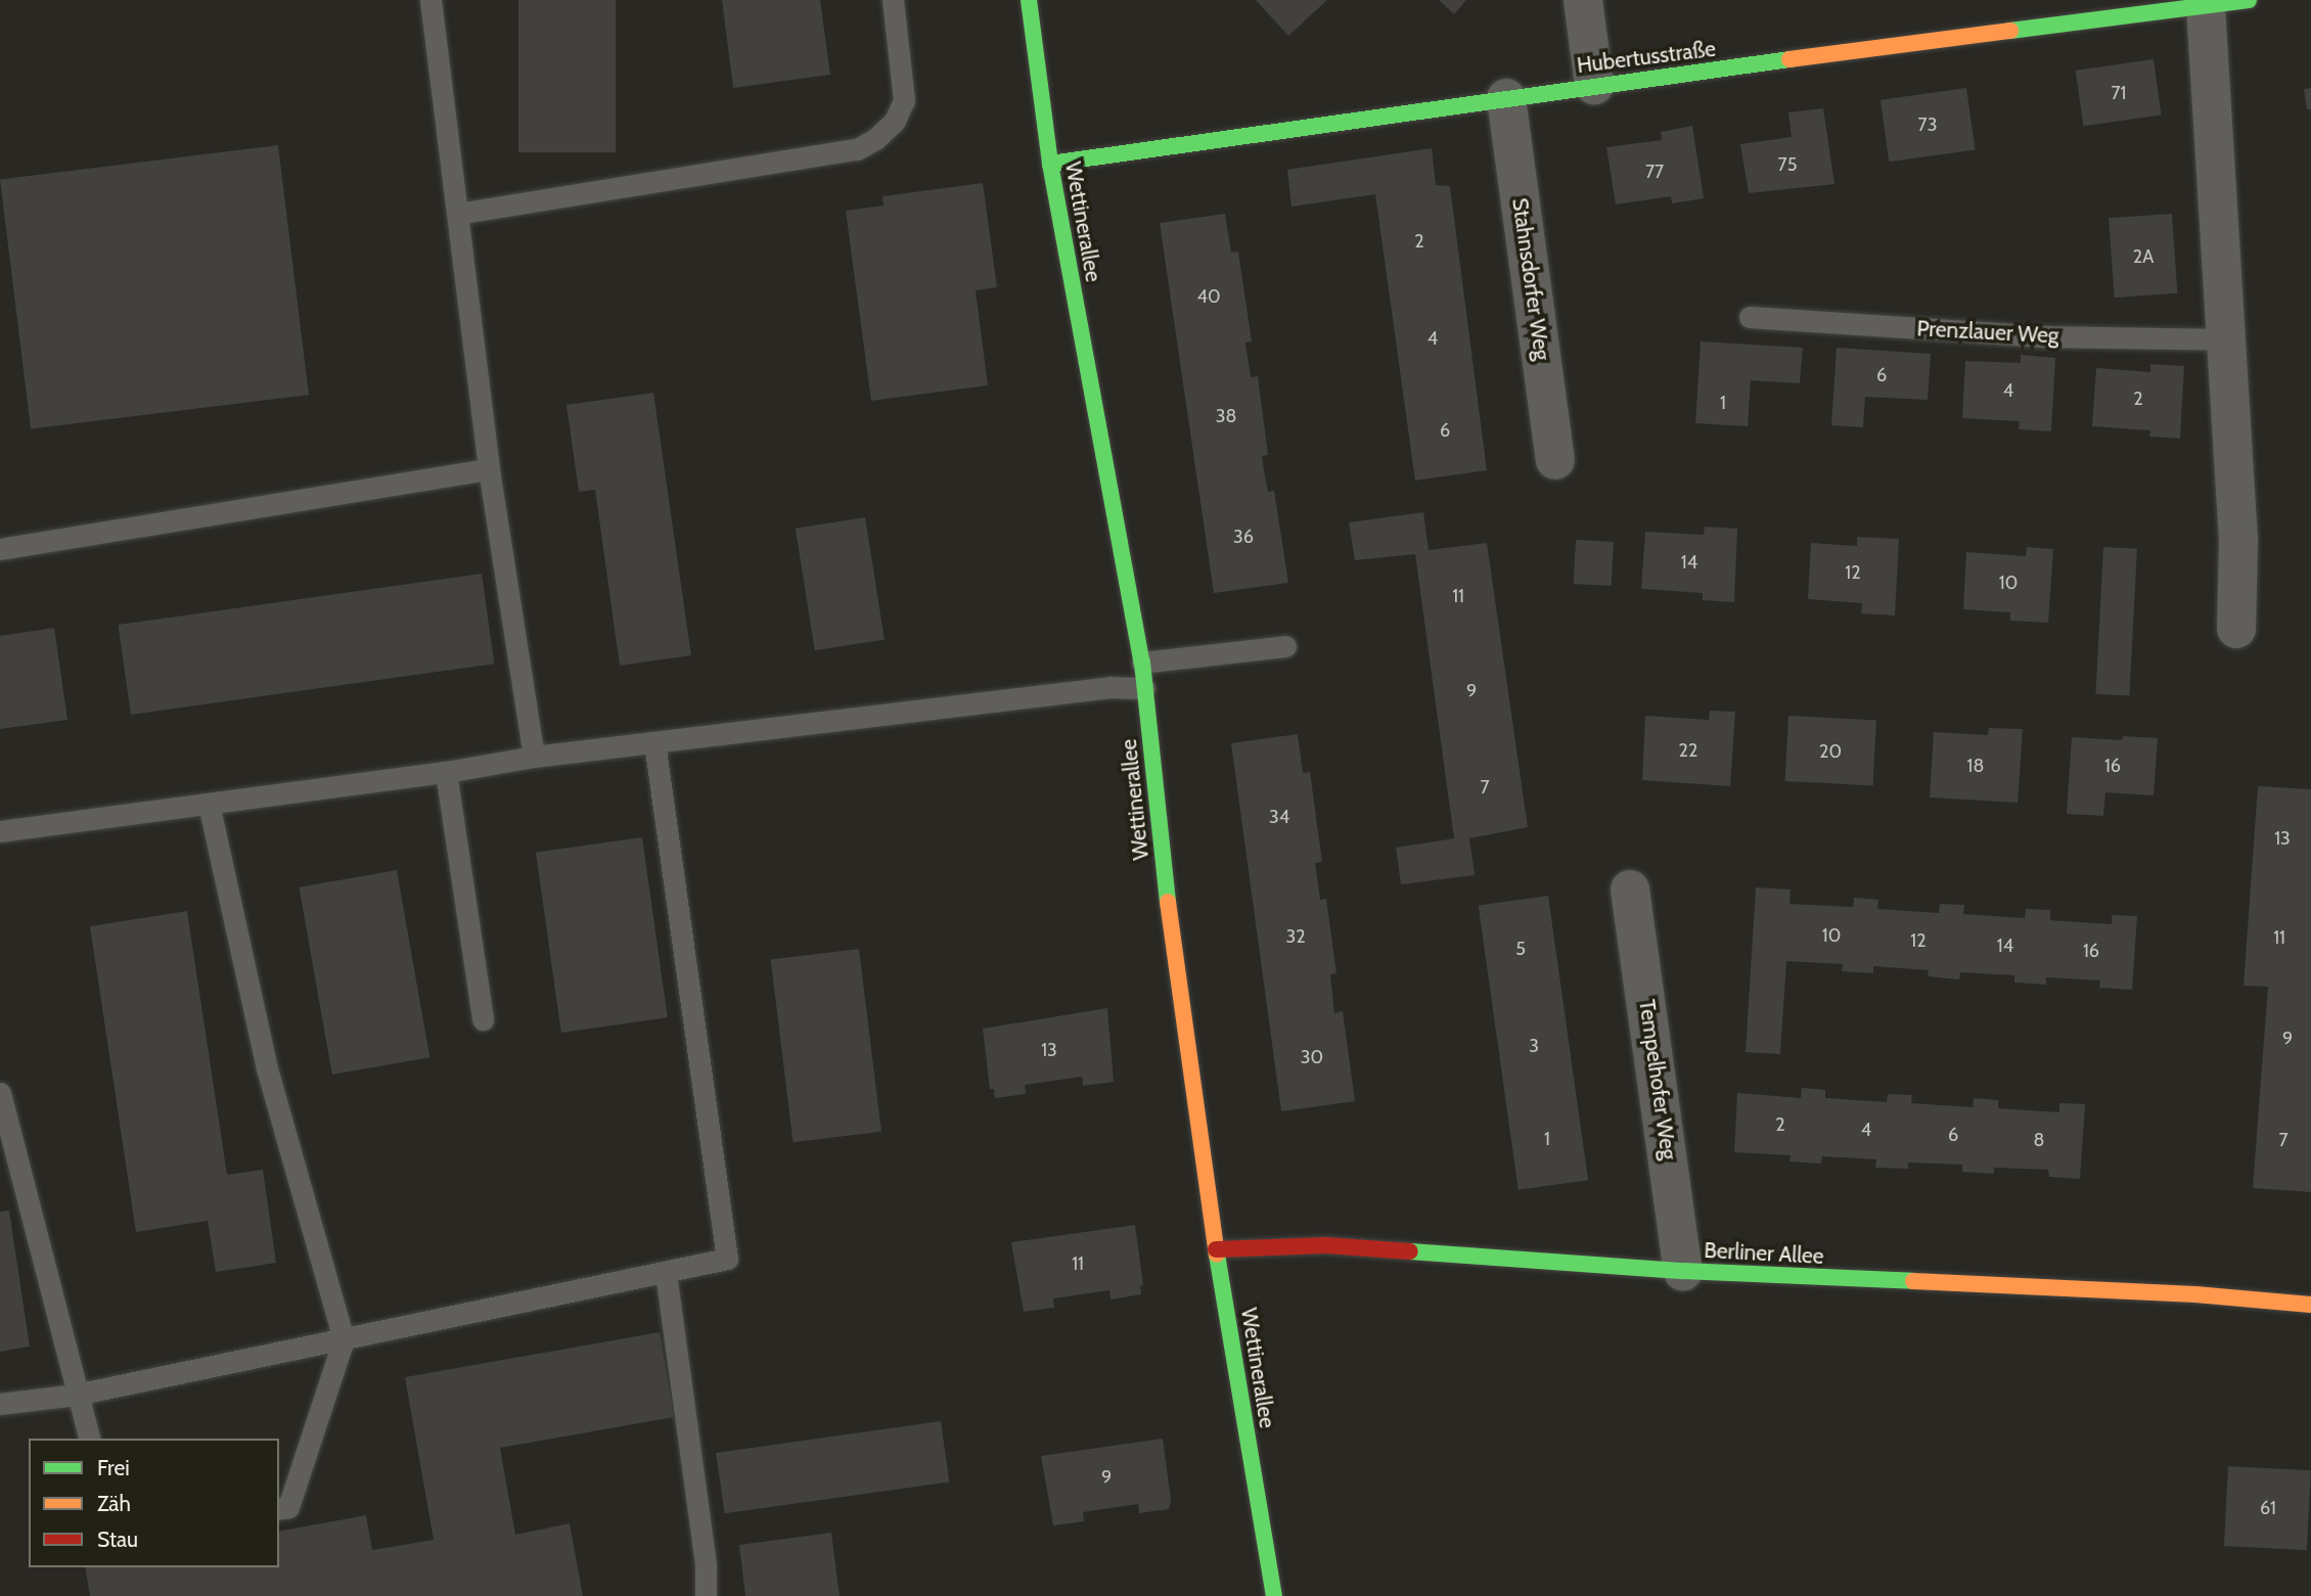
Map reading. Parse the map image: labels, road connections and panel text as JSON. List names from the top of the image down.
{
  "streets": {
    "street": [
      "Hubertusstraße",
      "Wettinerallee",
      "Stahnsdorfer Weg",
      "Tempelhofer Weg",
      "Berliner Allee"
    ],
    "lane": ["Prenzlauer Weg"]
  },
  "crossings": [
    ["Hubertusstraße", "Wettinerallee"],
    ["Hubertusstraße", "Stahnsdorfer Weg"],
    ["Wettinerallee", "Berliner Allee"],
    ["Tempelhofer Weg", "Berliner Allee"]
  ],
  "house_numbers": [
    "71",
    "73",
    "75",
    "77",
    "2",
    "2A",
    "40",
    "4",
    "6",
    "4",
    "2",
    "1",
    "38",
    "6",
    "36",
    "14",
    "12",
    "10",
    "11",
    "9",
    "22",
    "20",
    "18",
    "16",
    "7",
    "34",
    "13",
    "10",
    "32",
    "11",
    "12",
    "14",
    "5",
    "16",
    "9",
    "3",
    "13",
    "30",
    "2",
    "4",
    "6",
    "1",
    "8",
    "7",
    "11",
    "9",
    "61"
  ],
  "legend": ["Frei", "Zäh", "Stau"]
}
